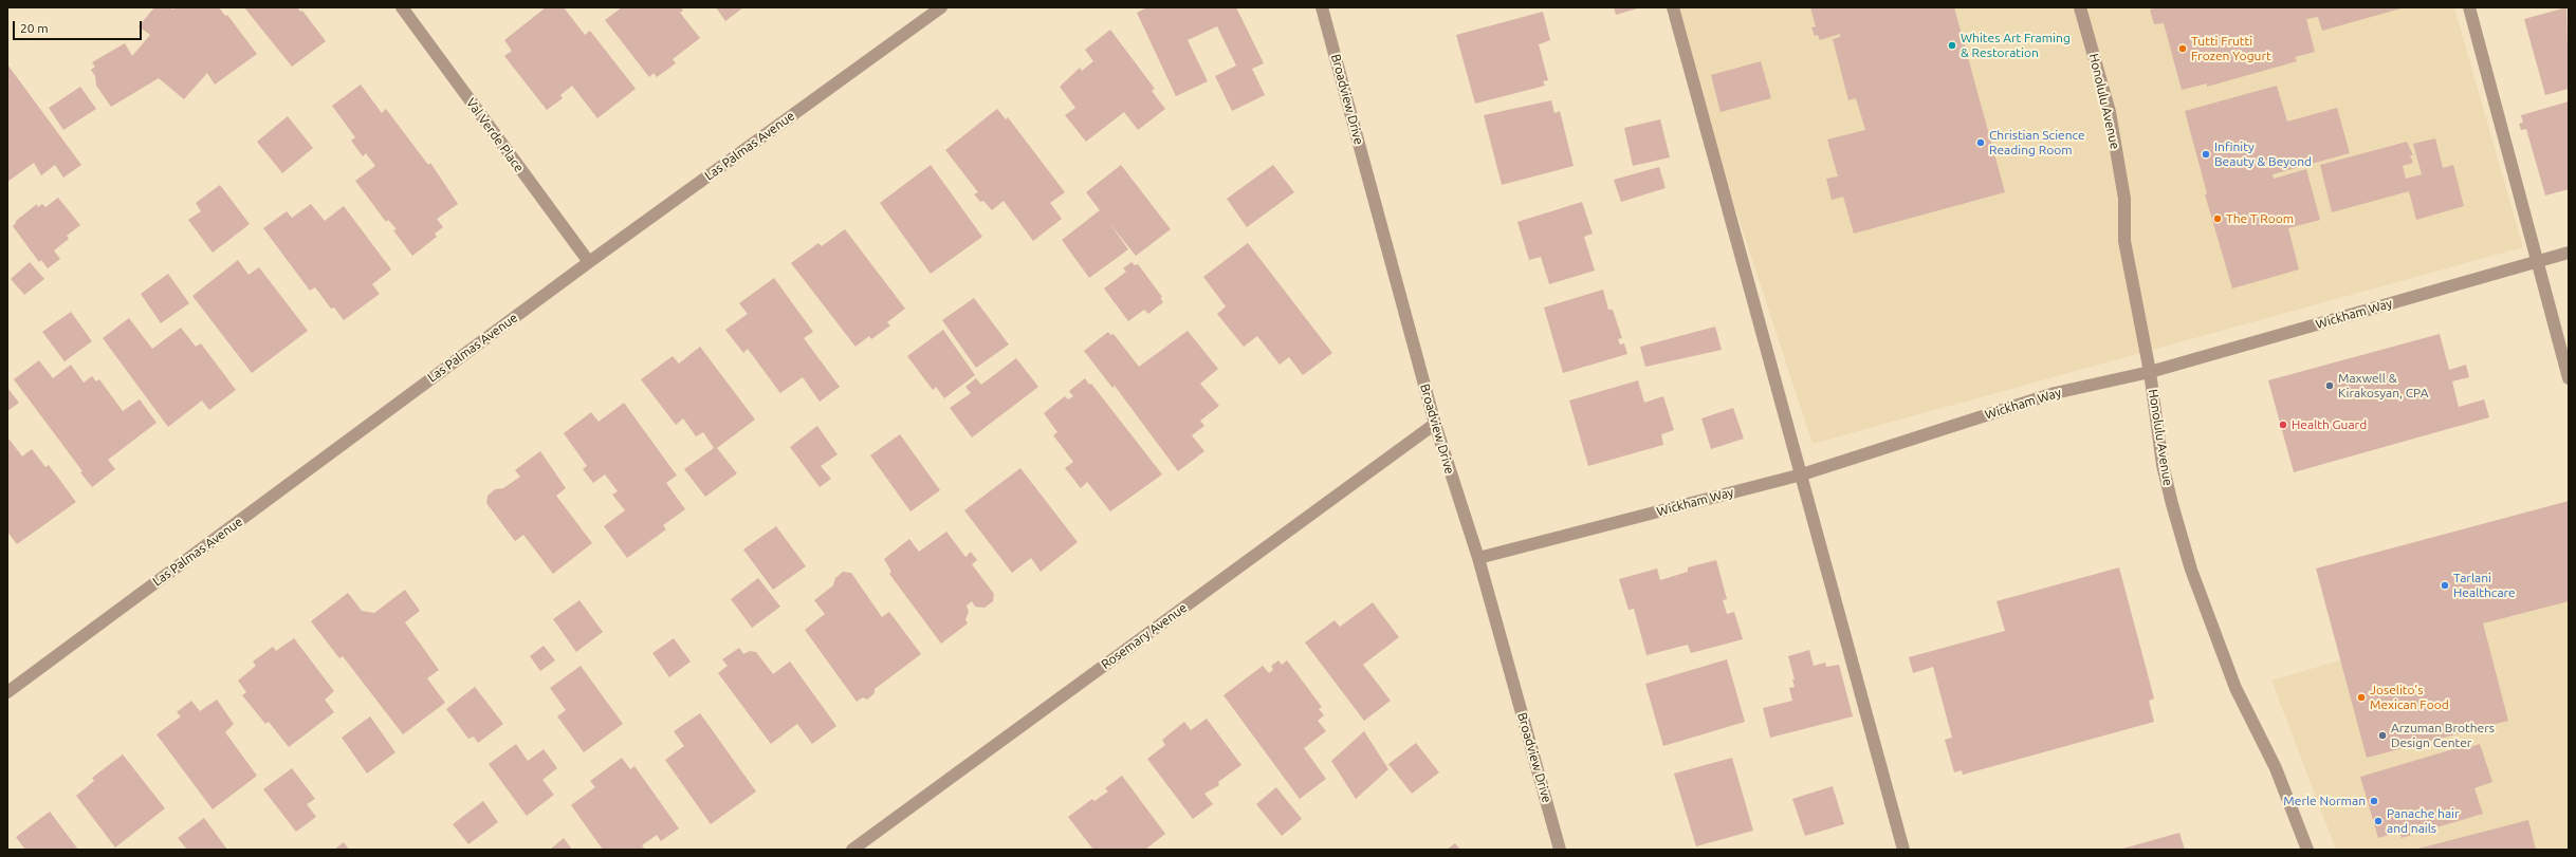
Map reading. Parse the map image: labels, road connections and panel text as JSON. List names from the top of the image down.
{
  "streets": {
    "street": [
      "Broadview Drive",
      "Honolulu Avenue",
      "Val Verde Place",
      "Las Palmas Avenue",
      "Wickham Way",
      "Rosemary Avenue"
    ]
  },
  "crossings": [
    ["Broadview Drive", "Wickham Way"],
    ["Broadview Drive", "Rosemary Avenue"],
    ["Honolulu Avenue", "Wickham Way"],
    ["Val Verde Place", "Las Palmas Avenue"]
  ],
  "places": [
    "Whites Art Framing & Restoration",
    "Tutti Frutti Frozen Yogurt",
    "Christian Science Reading Room",
    "Infinity Beauty & Beyond",
    "The T Room",
    "Maxwell & Kirakosyan, CPA",
    "Health Guard",
    "Tarlani Healthcare",
    "Joselito's Mexican Food",
    "Arzuman Brothers Design Center",
    "Merle Norman",
    "Panache hair and nails"
  ],
  "scale_bar": "20 m"
}
